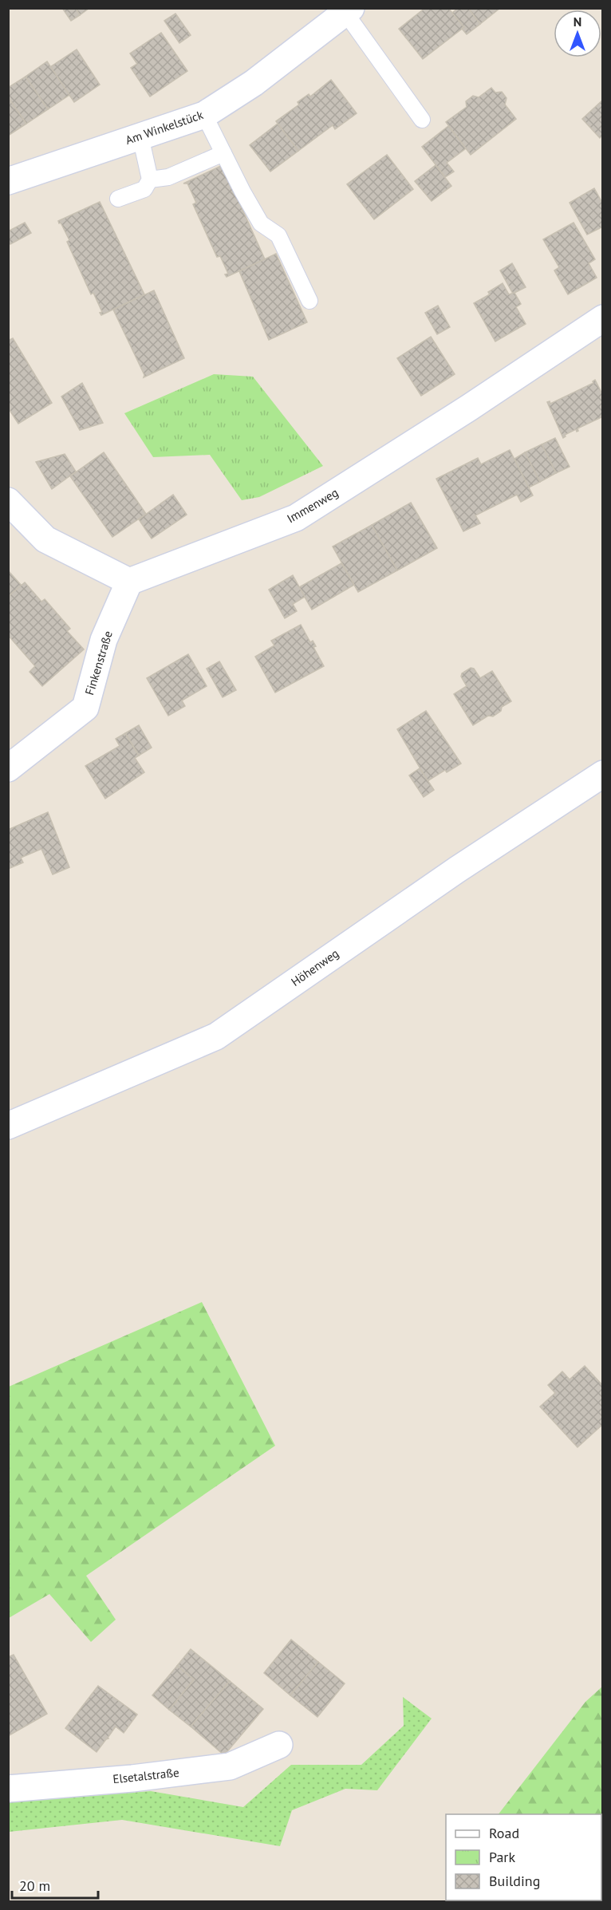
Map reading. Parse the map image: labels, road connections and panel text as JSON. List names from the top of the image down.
{
  "streets": {
    "street": [
      "Am Winkelstück",
      "Immenweg",
      "Finkenstraße",
      "Höhenweg",
      "Elsetalstraße"
    ]
  },
  "crossings": [
    ["Immenweg", "Finkenstraße"]
  ],
  "legend": ["Road", "Park", "Building"],
  "scale_bar": "20 m",
  "north": "top"
}
